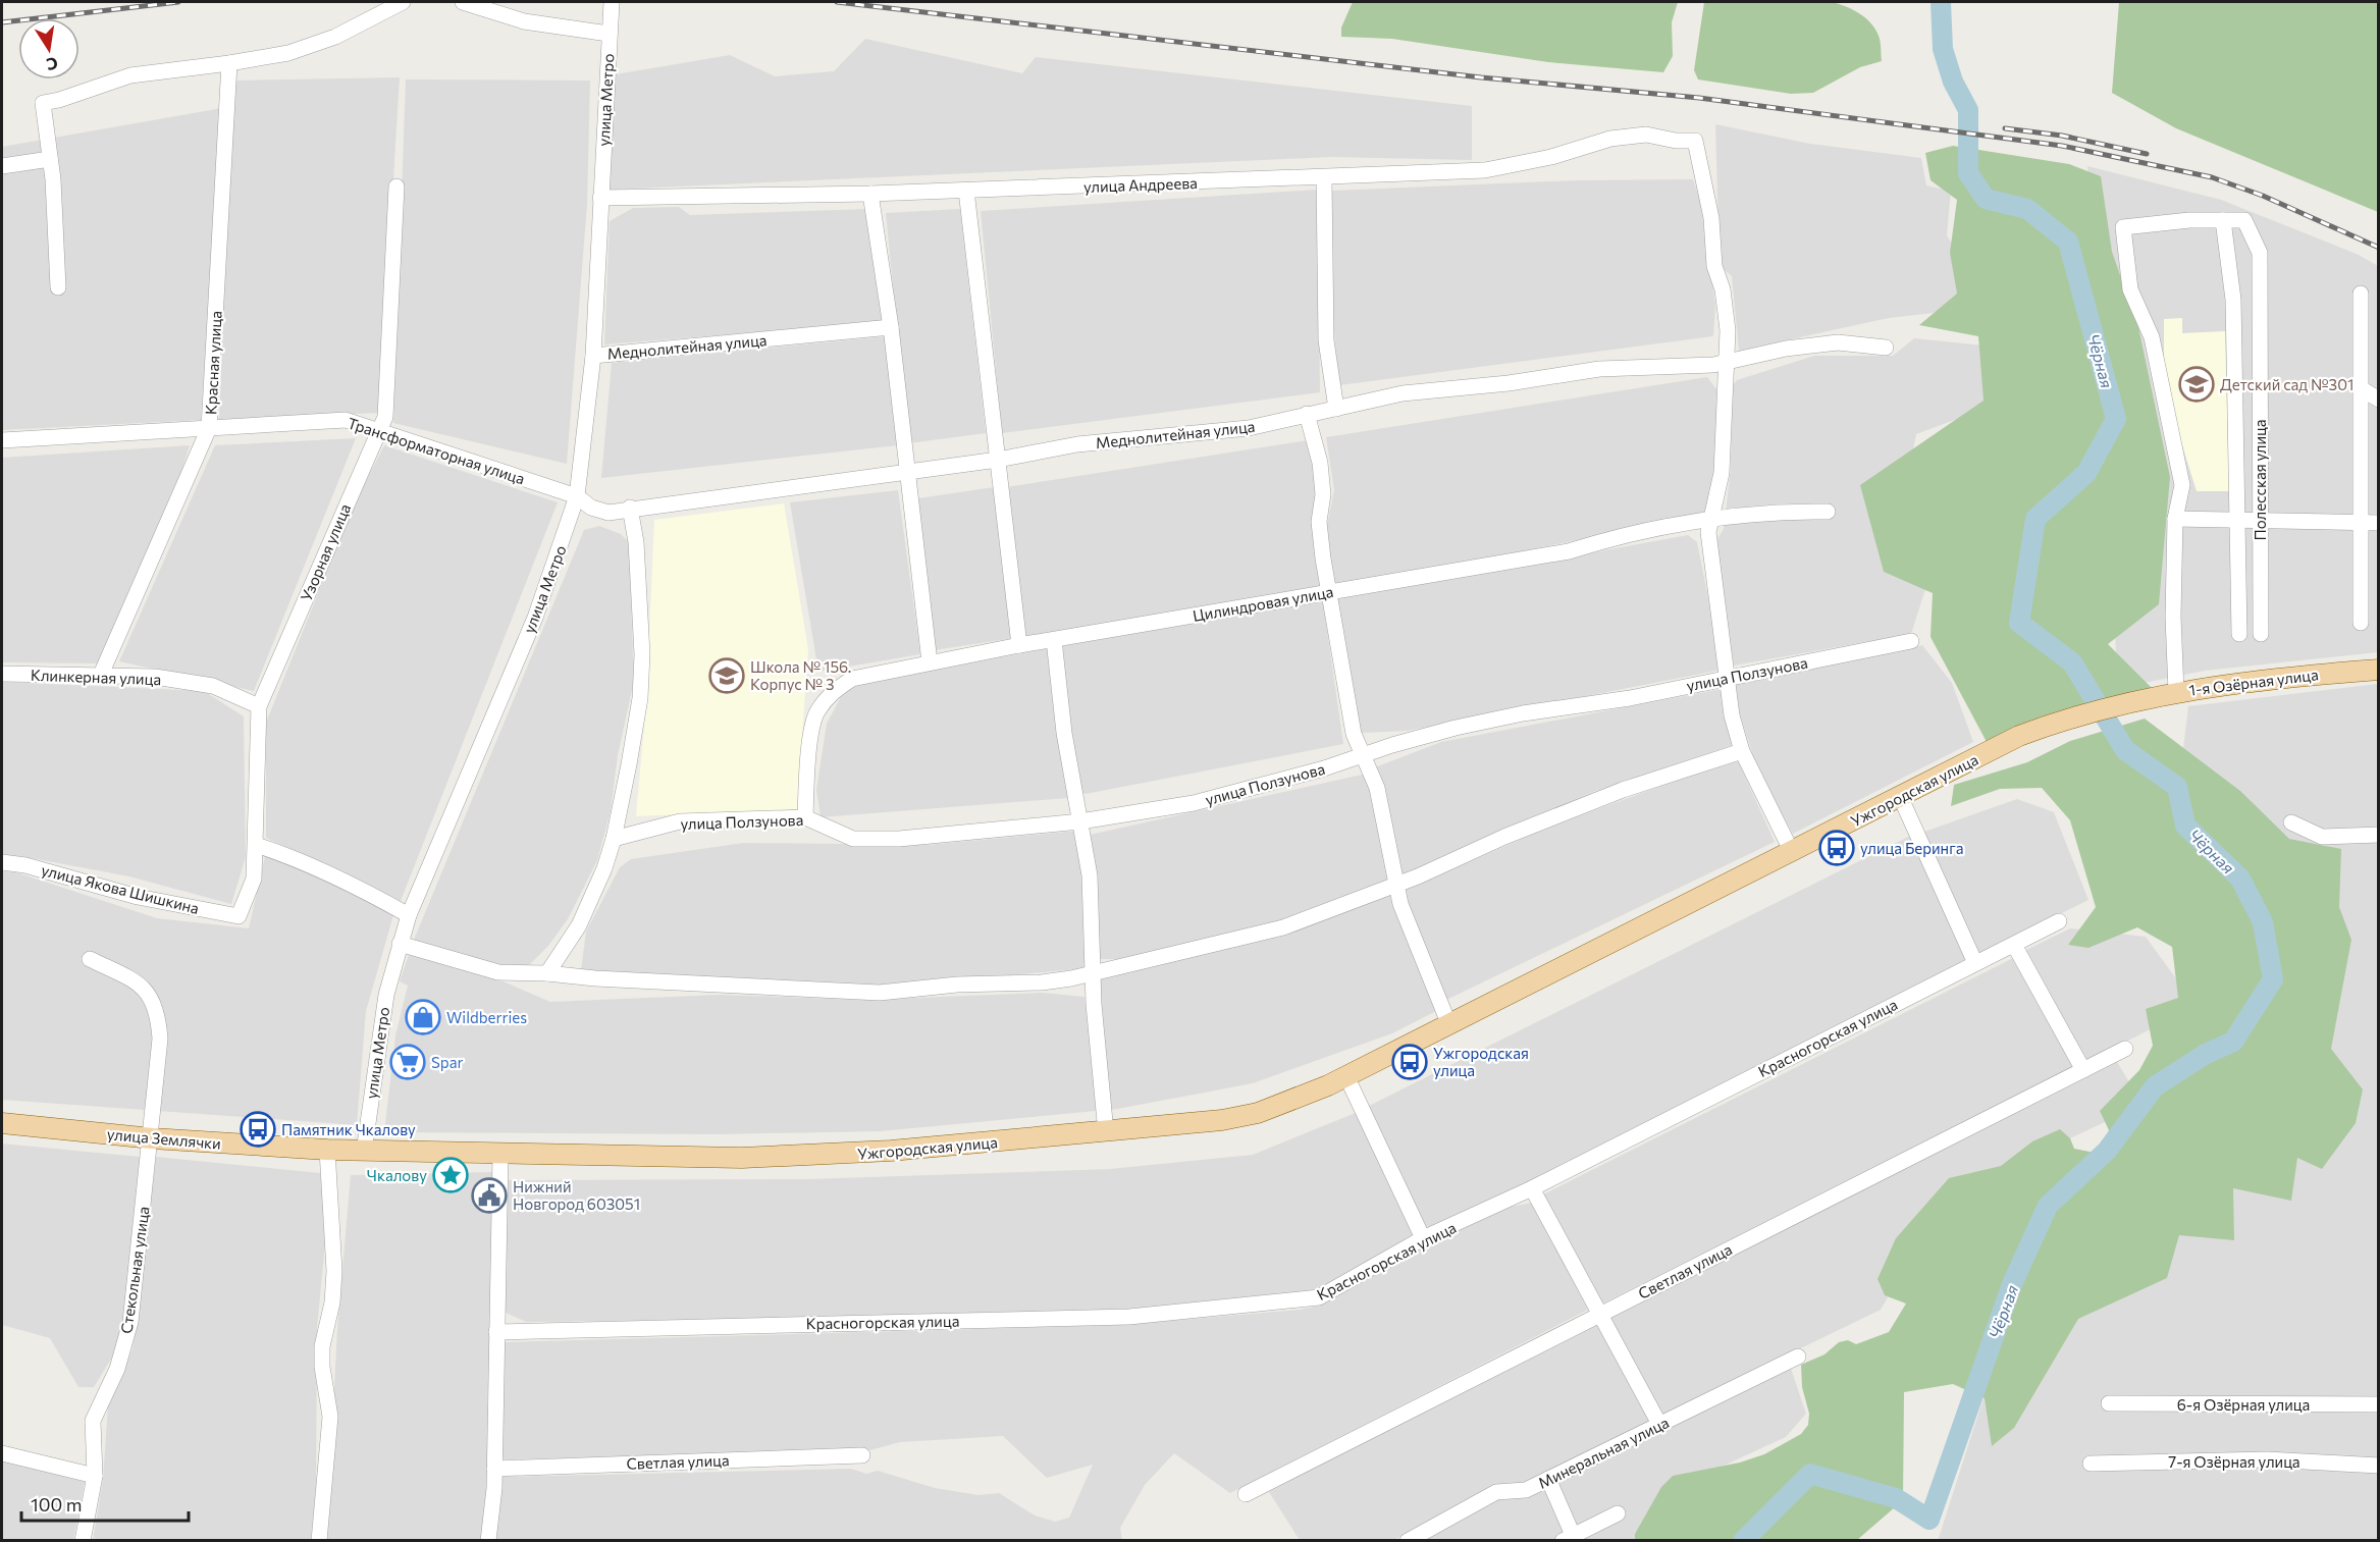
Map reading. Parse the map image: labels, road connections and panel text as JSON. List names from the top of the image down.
{
  "streets": {
    "main road": ["1-я Озёрная улица", "Ужгородская улица", "улица Землячки"],
    "street": [
      "улица Метро",
      "улица Андреева",
      "Меднолитейная улица",
      "Красная улица",
      "Трансформаторная улица",
      "Полесская улица",
      "Узорная улица",
      "Цилиндровая улица",
      "улица Ползунова",
      "Клинкерная улица",
      "улица Якова Шишкина",
      "Красногорская улица",
      "Стекольная улица",
      "Светлая улица",
      "6-я Озёрная улица",
      "Минеральная улица",
      "7-я Озёрная улица"
    ]
  },
  "crossings": [
    ["улица Метро", "улица Андреева"],
    ["улица Метро", "Меднолитейная улица"],
    ["улица Метро", "Трансформаторная улица"],
    ["улица Метро", "Ужгородская улица"],
    ["улица Метро", "улица Землячки"],
    ["улица Андреева", "Меднолитейная улица"],
    ["Меднолитейная улица", "Трансформаторная улица"],
    ["Красная улица", "Трансформаторная улица"],
    ["Красная улица", "Клинкерная улица"],
    ["Трансформаторная улица", "Узорная улица"],
    ["Узорная улица", "Клинкерная улица"],
    ["Узорная улица", "улица Якова Шишкина"],
    ["Цилиндровая улица", "улица Ползунова"],
    ["1-я Озёрная улица", "Ужгородская улица"],
    ["Ужгородская улица", "улица Землячки"],
    ["улица Землячки", "Стекольная улица"]
  ],
  "water": ["Чёрная"],
  "places": {
    "school or university": ["Детский сад №301", "Школа № 156. Корпус № 3"],
    "bus stop": ["улица Беринга", "Ужгородская улица", "Памятник Чкалову"],
    "shop": ["Wildberries"],
    "supermarket": ["Spar"],
    "place": ["Чкалову"],
    "public building": ["Нижний Новгород 603051"]
  },
  "scale_bar": "100 m",
  "north": "bottom"
}
